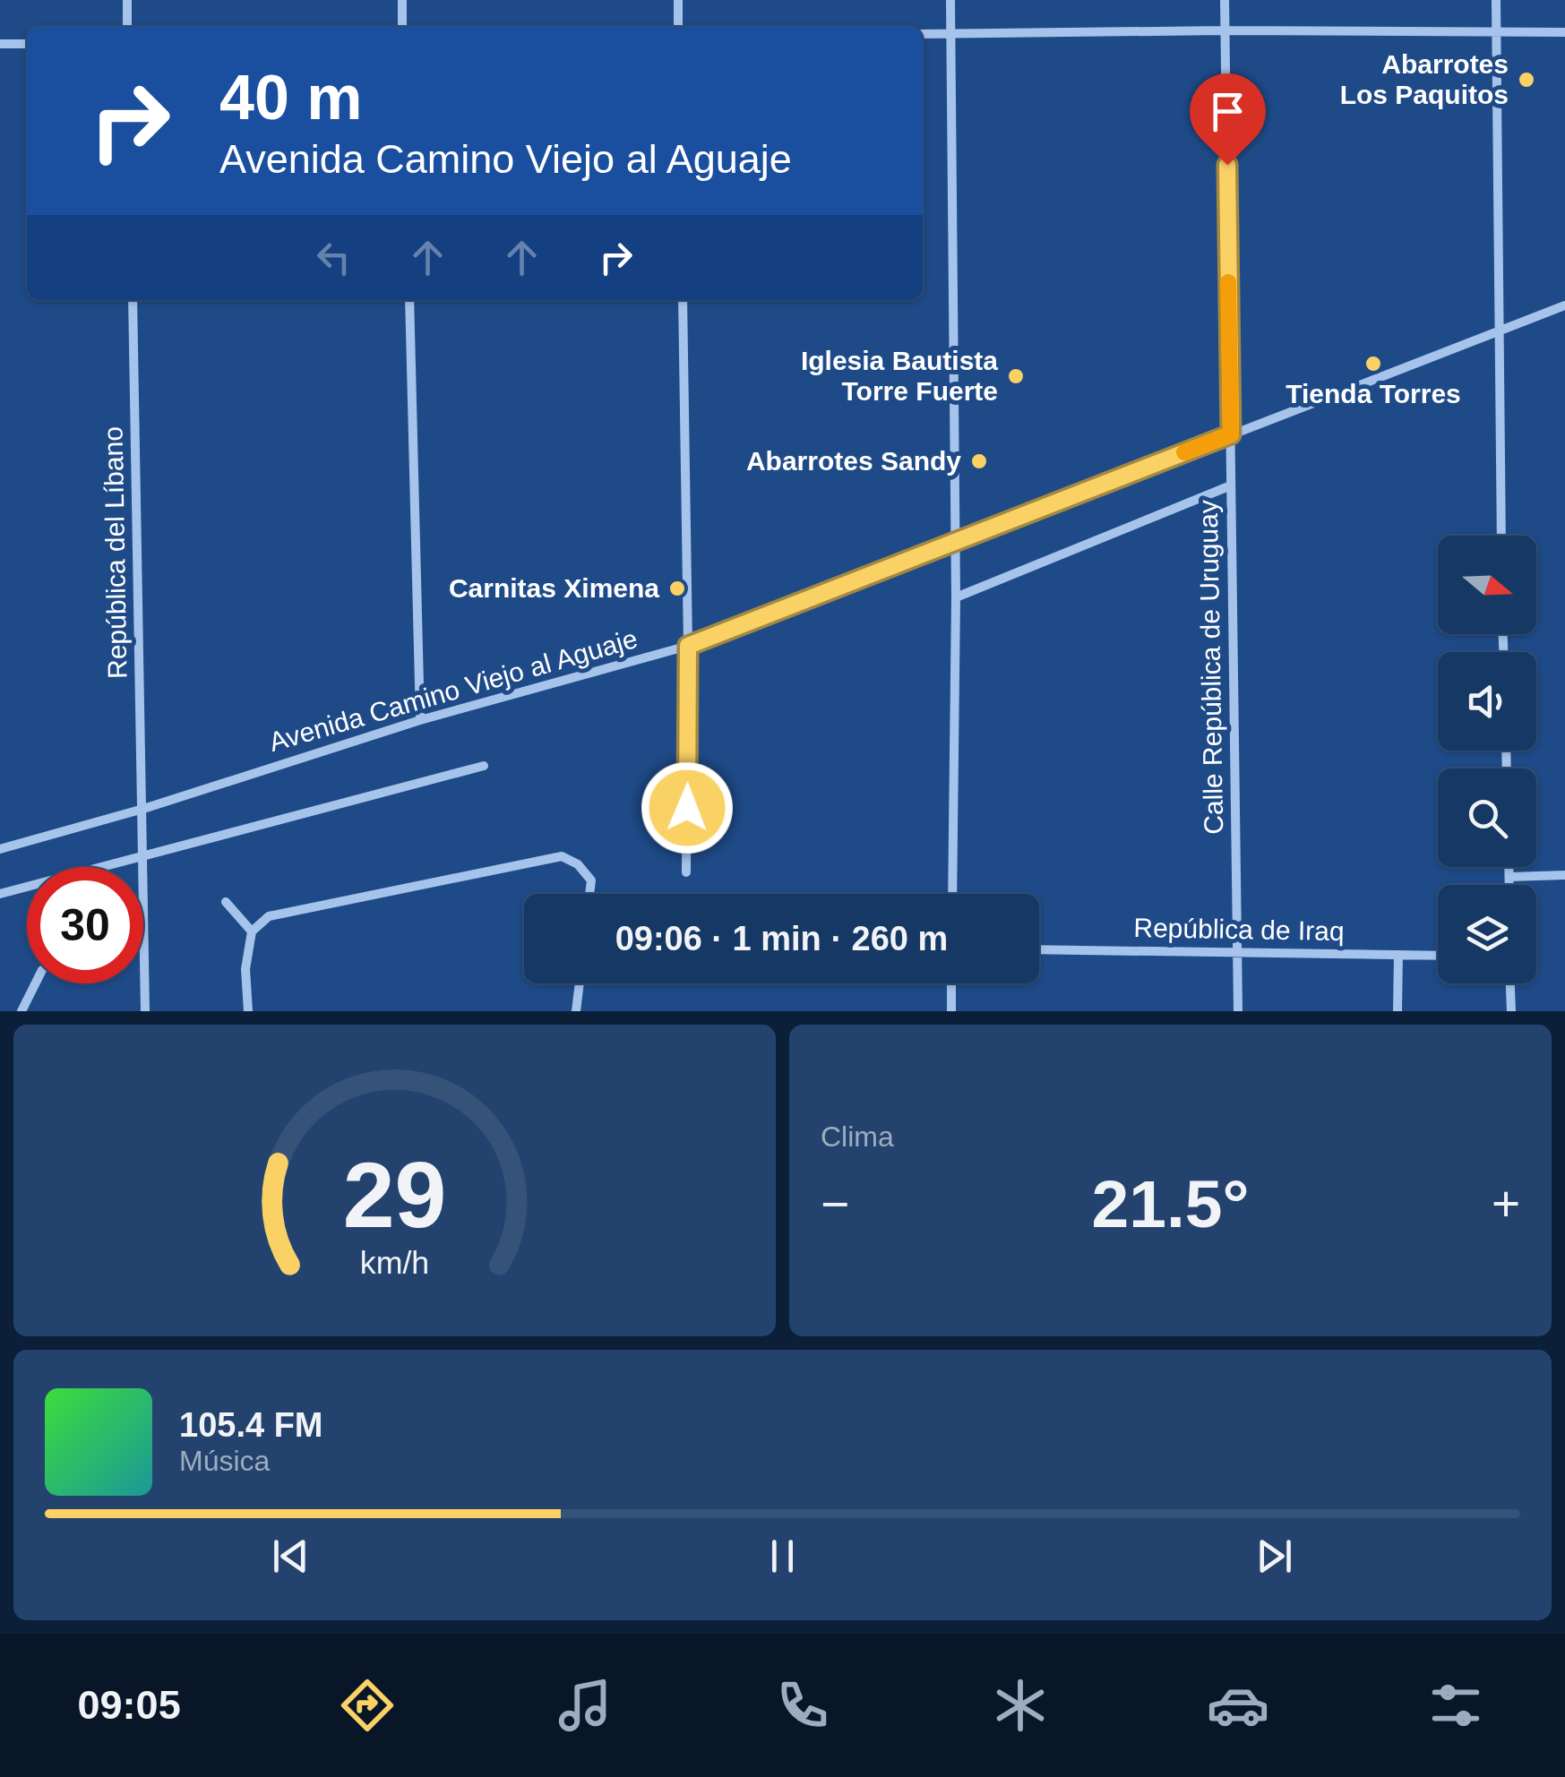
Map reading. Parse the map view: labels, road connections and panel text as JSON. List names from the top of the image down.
{
  "streets": {
    "street": [
      "República del Líbano",
      "Calle República de Uruguay",
      "Avenida Camino Viejo al Aguaje",
      "República de Iraq"
    ]
  },
  "crossings": [
    ["República del Líbano", "Avenida Camino Viejo al Aguaje"],
    ["Calle República de Uruguay", "Avenida Camino Viejo al Aguaje"],
    ["Calle República de Uruguay", "República de Iraq"]
  ],
  "places": [
    "Abarrotes Los Paquitos",
    "Tienda Torres",
    "Iglesia Bautista Torre Fuerte",
    "Abarrotes Sandy",
    "Carnitas Ximena"
  ],
  "north": "right",
  "page": {
    "turn": ["40 m", "Avenida Camino Viejo al Aguaje"],
    "limit": "30",
    "trip": "09:06 · 1 min · 260 m",
    "tile": "Clima",
    "heat": ["−", "21.5°", "+"],
    "song": ["105.4 FM", "Música"],
    "tabs": "09:05",
    "gauge": ["29", "km/h"]
  }
}
